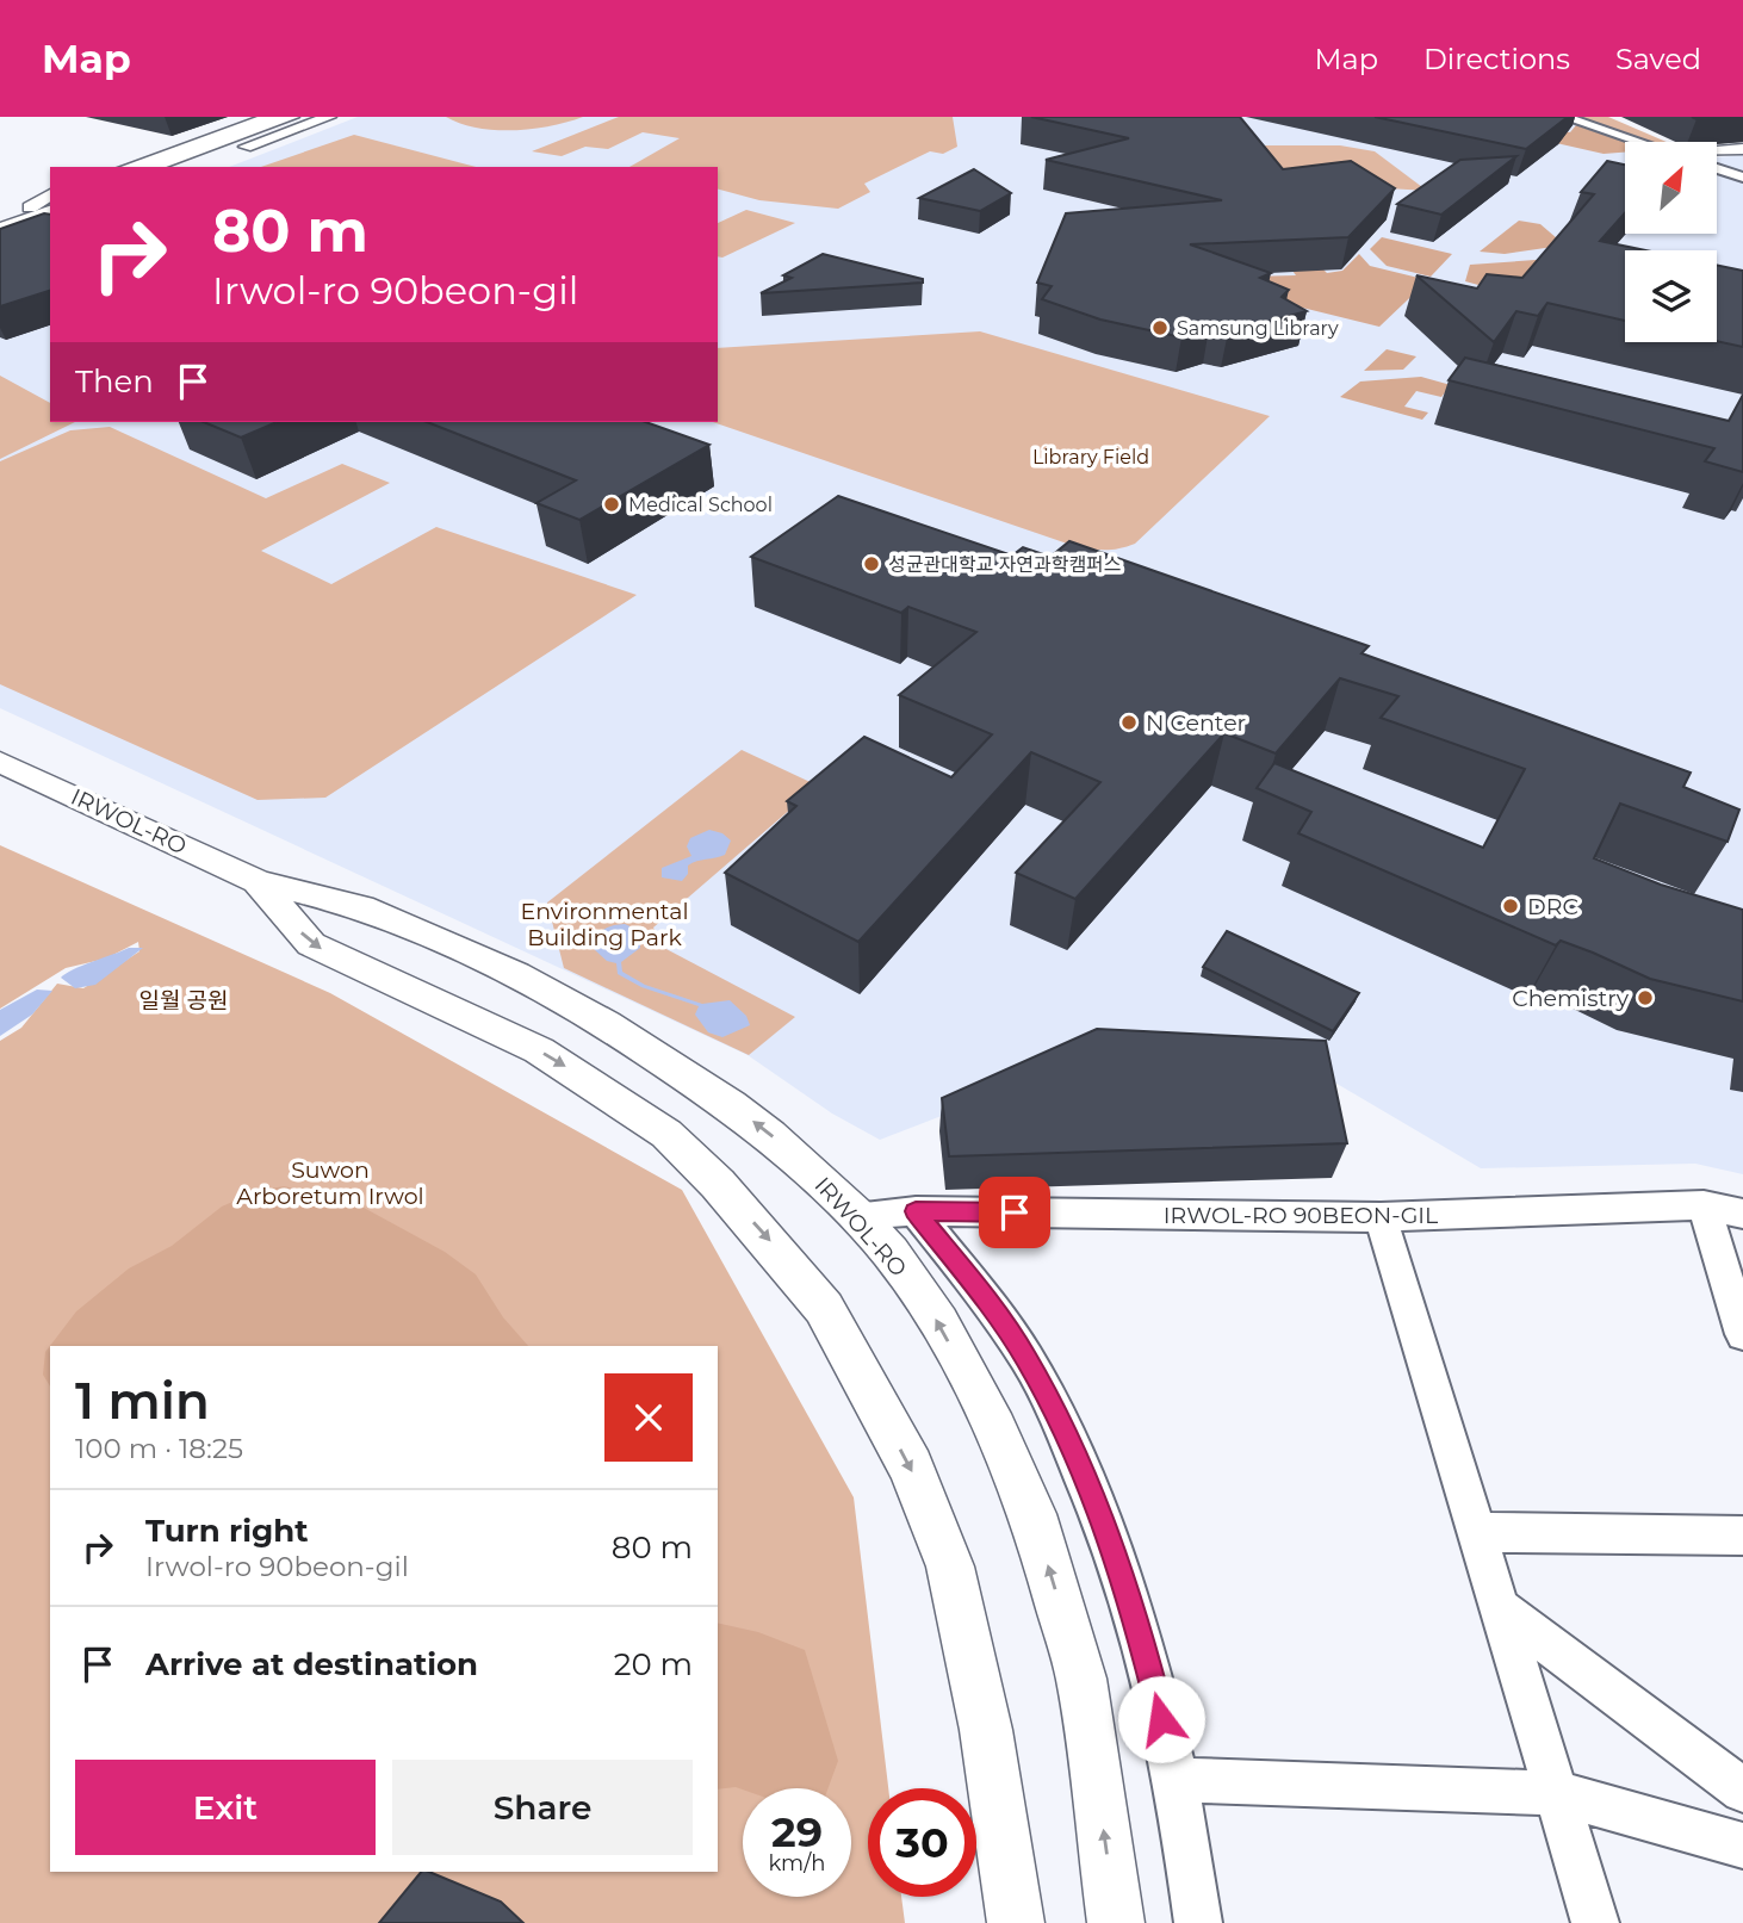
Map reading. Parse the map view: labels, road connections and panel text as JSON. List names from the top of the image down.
{
  "streets": {
    "street": ["IRWOL-RO", "IRWOL-RO 90BEON-GIL"]
  },
  "crossings": [
    ["IRWOL-RO", "IRWOL-RO 90BEON-GIL"]
  ],
  "parks": [
    "Library Field",
    "Environmental Building Park",
    "일월 공원",
    "Suwon Arboretum Irwol"
  ],
  "places": [
    "Samsung Library",
    "Medical School",
    "성균관대학교 자연과학캠퍼스",
    "N Center",
    "DRC",
    "Chemistry"
  ],
  "north": "top right",
  "page": {
    "header": "Map",
    "nav": ["Map", "Directions", "Saved"],
    "turn": ["80 m", "Irwol-ro 90beon-gil"],
    "then": "Then",
    "heading": ["1 min", "100 m · 18:25"],
    "list": [
      {
        "name": "Turn right",
        "note": "Irwol-ro 90beon-gil",
        "value": "80 m"
      },
      {
        "name": "Arrive at destination",
        "value": "20 m"
      }
    ],
    "buttons": ["Exit", "Share"],
    "speed": "29 km/h",
    "limit": "30"
  }
}
